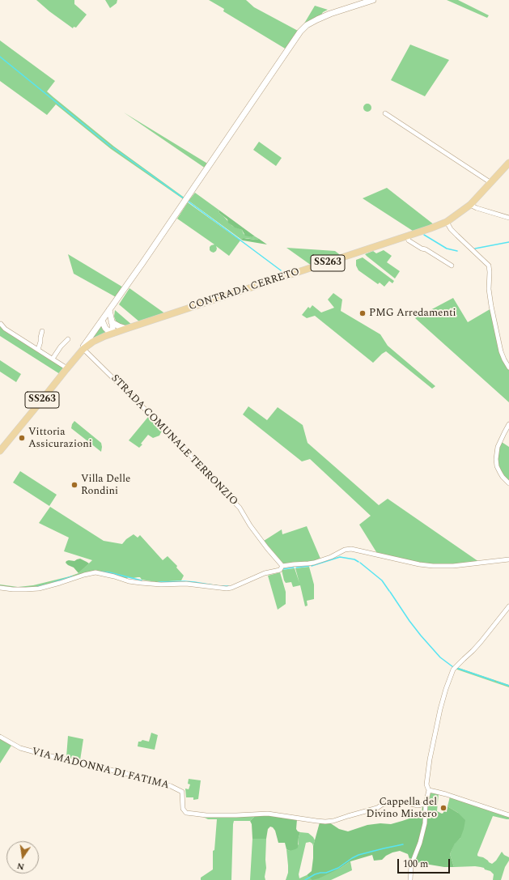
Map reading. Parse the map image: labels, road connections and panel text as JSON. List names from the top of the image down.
{
  "streets": {
    "main road": ["SS263", "CONTRADA CERRETO"],
    "street": ["STRADA COMUNALE TERRONZIO", "VIA MADONNA DI FATIMA"]
  },
  "crossings": [
    ["SS263", "CONTRADA CERRETO"],
    ["SS263", "STRADA COMUNALE TERRONZIO"]
  ],
  "places": [
    "PMG Arredamenti",
    "Vittoria Assicurazioni",
    "Villa Delle Rondini",
    "Cappella del Divino Mistero"
  ],
  "scale_bar": "100 m",
  "north": "bottom"
}
